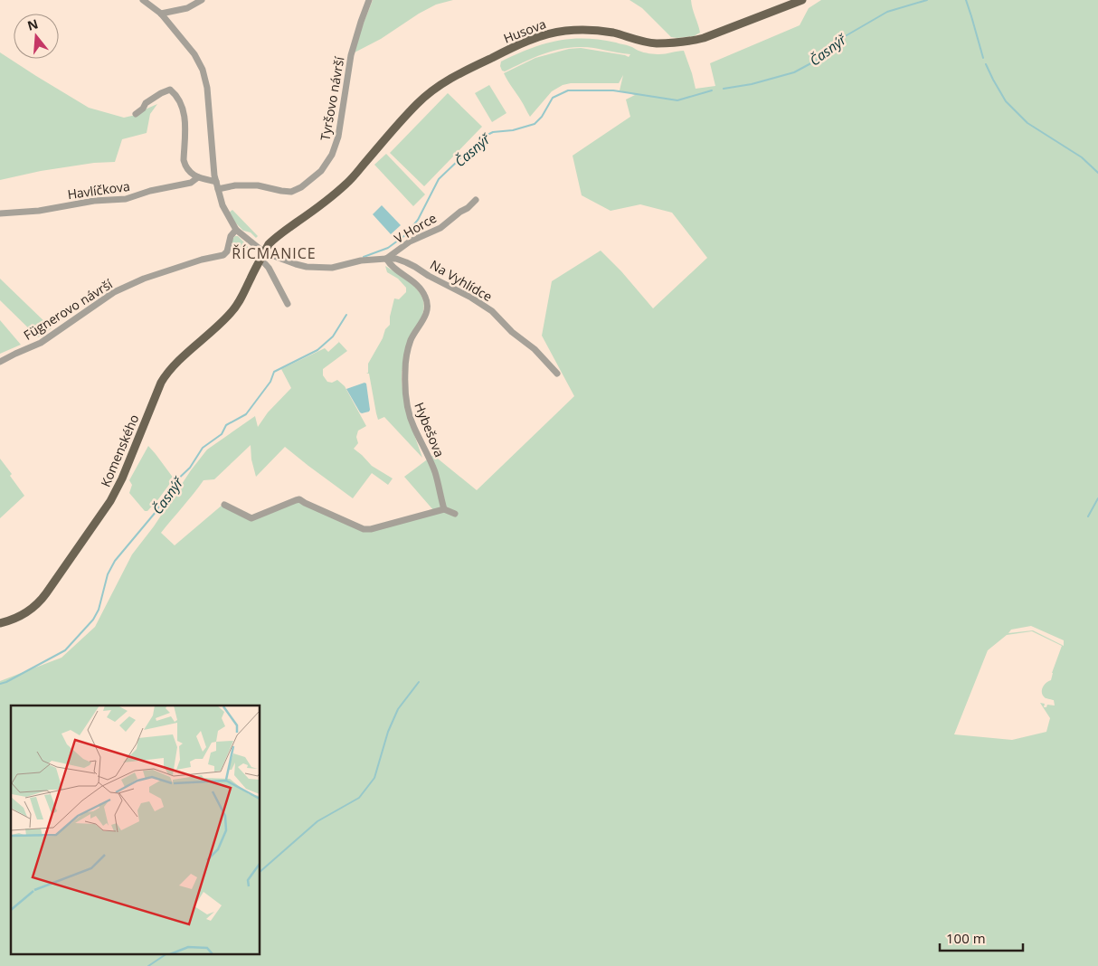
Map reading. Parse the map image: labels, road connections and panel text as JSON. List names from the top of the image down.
{
  "streets": {
    "main road": ["Husova", "Komenského"],
    "street": [
      "Tyršovo návrší",
      "Havlíčkova",
      "V Horce",
      "Na Vyhlídce",
      "Fügnerovo návrší",
      "Hybešova"
    ]
  },
  "crossings": [
    ["Husova", "Na Vyhlídce"],
    ["Husova", "Komenského"],
    ["V Horce", "Na Vyhlídce"],
    ["V Horce", "Hybešova"],
    ["Na Vyhlídce", "Hybešova"],
    ["Na Vyhlídce", "Komenského"]
  ],
  "districts": ["ŘÍCMANICE"],
  "water": ["Časnýř"],
  "scale_bar": "100 m",
  "north": "top"
}
